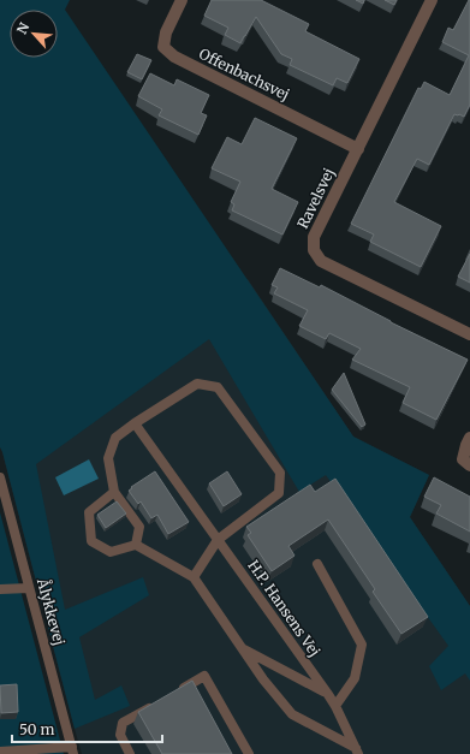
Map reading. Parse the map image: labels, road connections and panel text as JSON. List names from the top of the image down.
{
  "streets": {
    "street": ["Offenbachsvej", "Ravelsvej"],
    "lane": ["H.P. Hansens Vej", "Ålykkevej"]
  },
  "crossings": [
    ["Offenbachsvej", "Ravelsvej"]
  ],
  "scale_bar": "50 m",
  "north": "top left"
}
